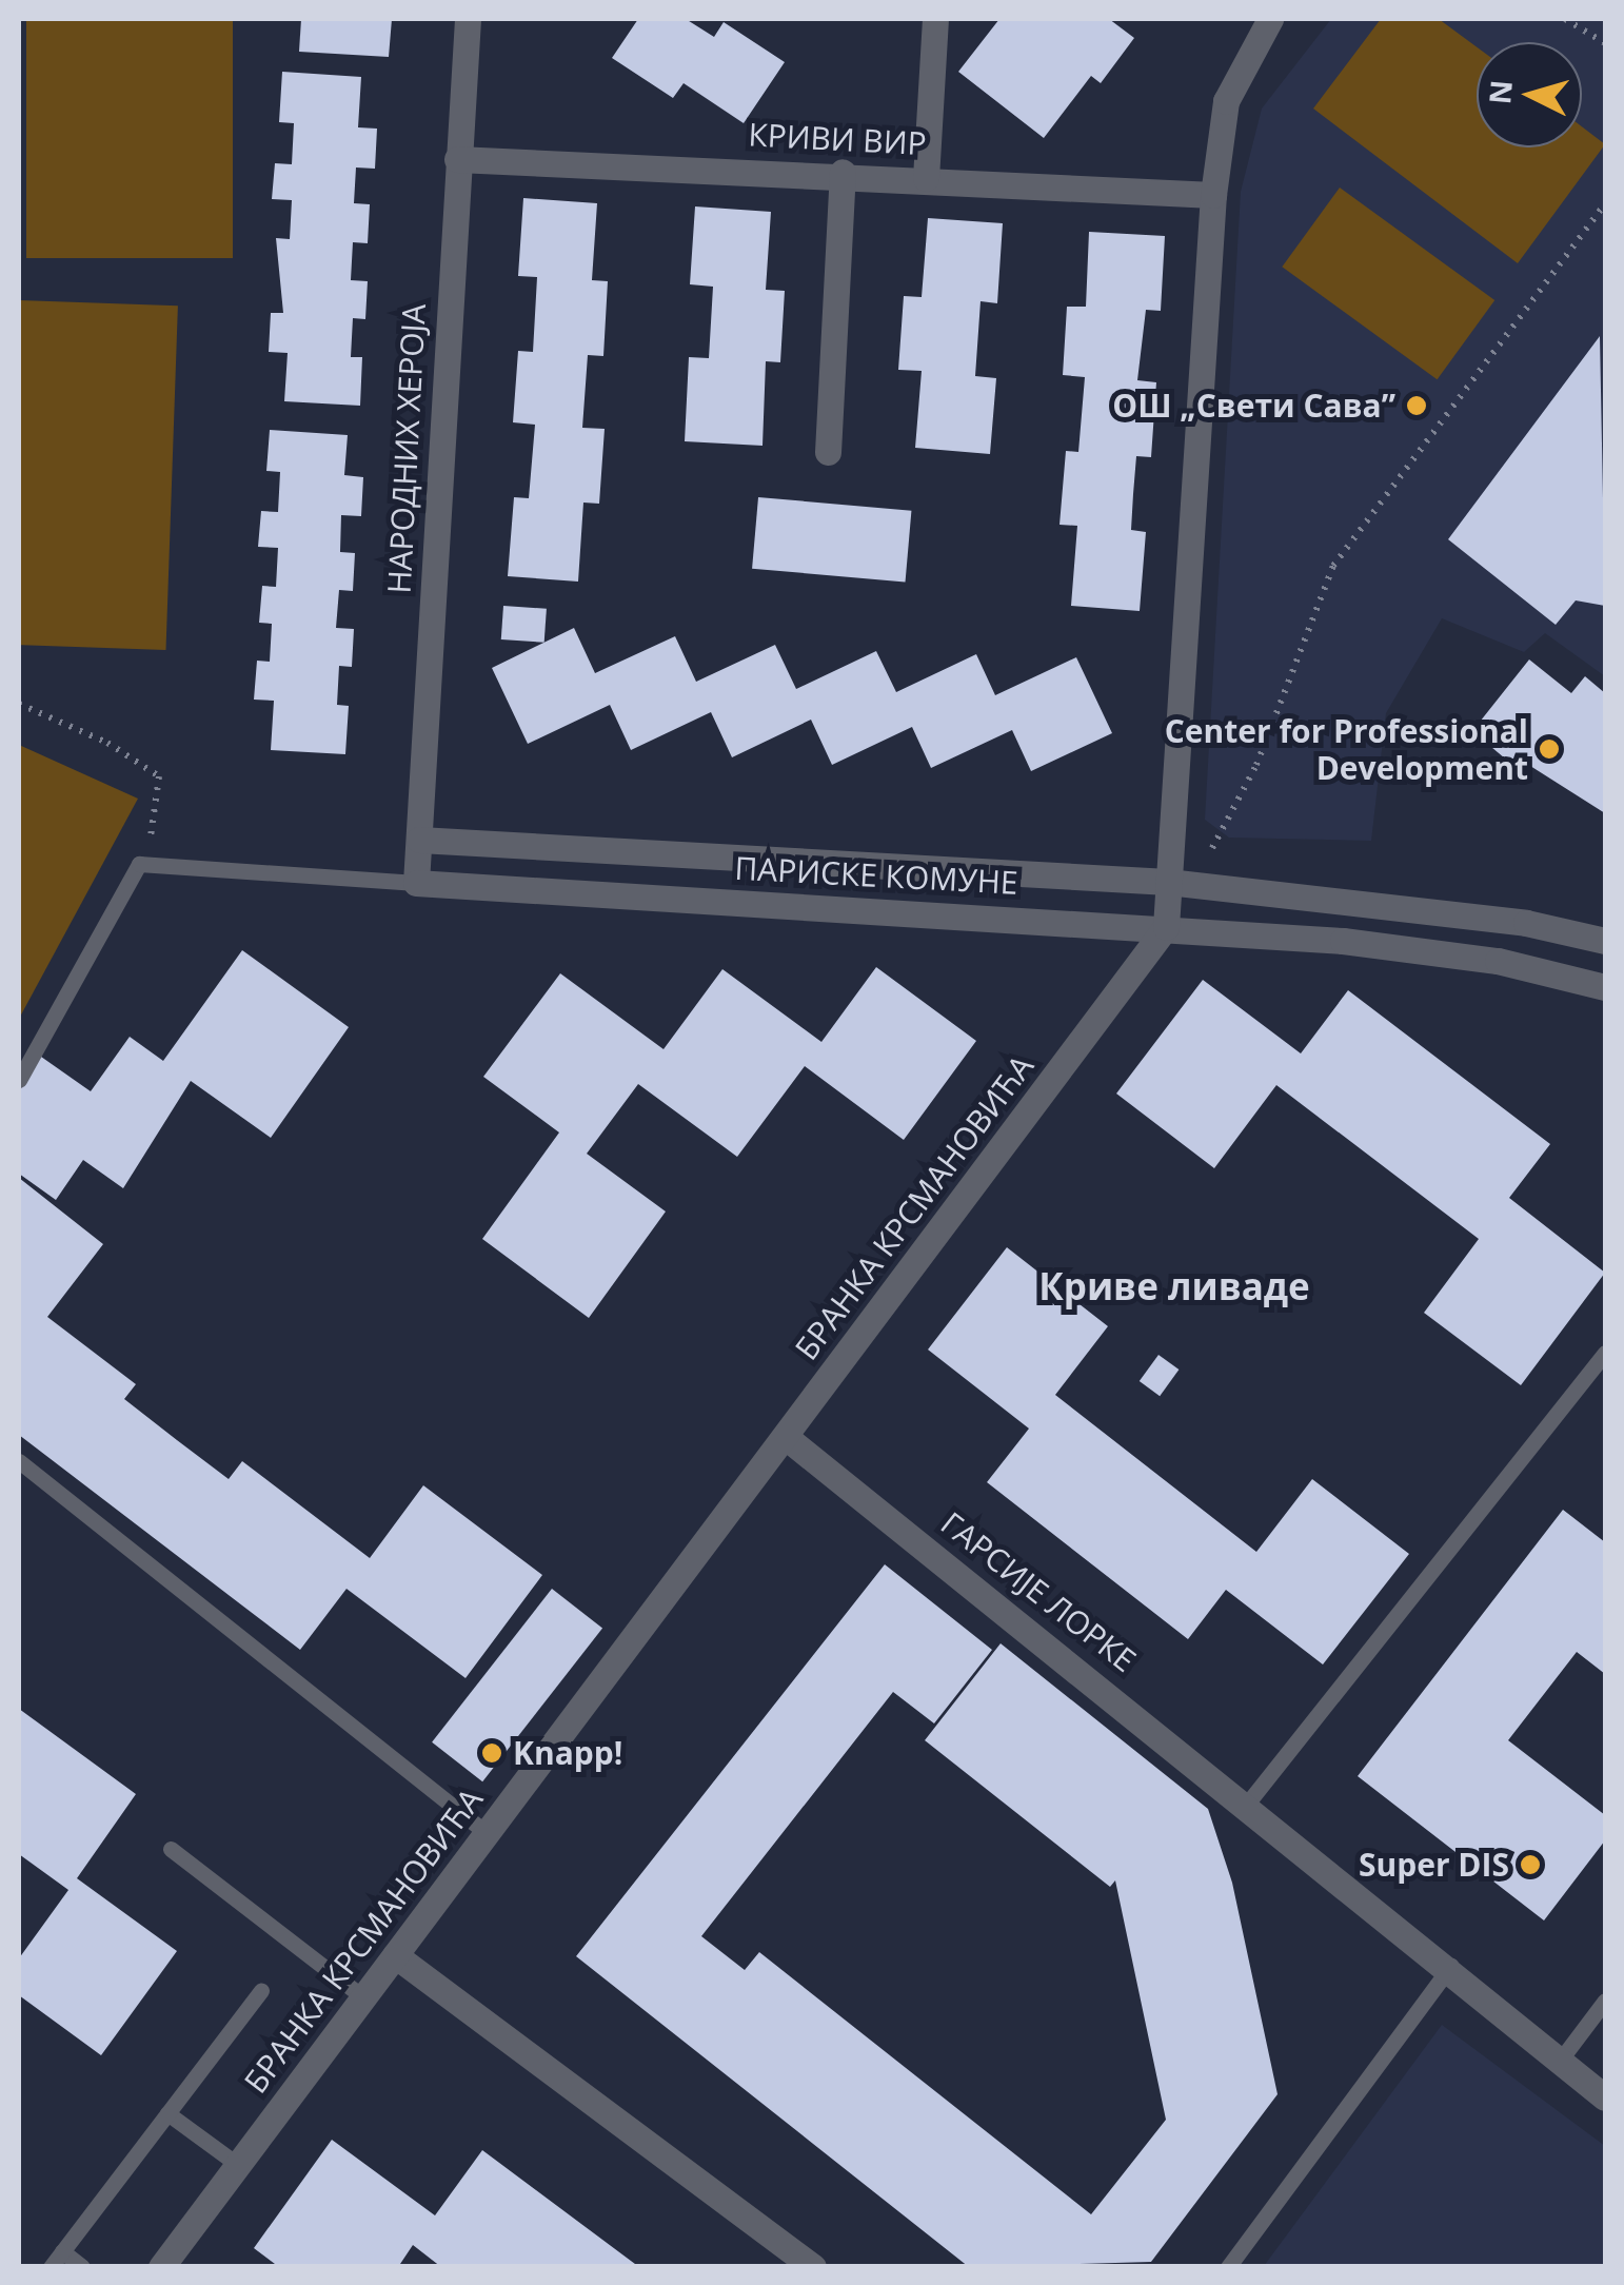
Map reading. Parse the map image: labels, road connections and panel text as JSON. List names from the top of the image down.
{
  "streets": {
    "street": [
      "КРИВИ ВИР",
      "НАРОДНИХ ХЕРОЈА",
      "ПАРИСКЕ КОМУНЕ",
      "БРАНКА КРСМАНОВИЋА",
      "ГАРСИЈЕ ЛОРКЕ"
    ]
  },
  "crossings": [
    ["КРИВИ ВИР", "НАРОДНИХ ХЕРОЈА"],
    ["НАРОДНИХ ХЕРОЈА", "ПАРИСКЕ КОМУНЕ"],
    ["ПАРИСКЕ КОМУНЕ", "БРАНКА КРСМАНОВИЋА"],
    ["БРАНКА КРСМАНОВИЋА", "ГАРСИЈЕ ЛОРКЕ"]
  ],
  "districts": ["Криве ливаде"],
  "places": [
    "ОШ „Свети Сава”",
    "Center for Professional Development",
    "Knapp!",
    "Super DIS"
  ],
  "north": "left"
}
